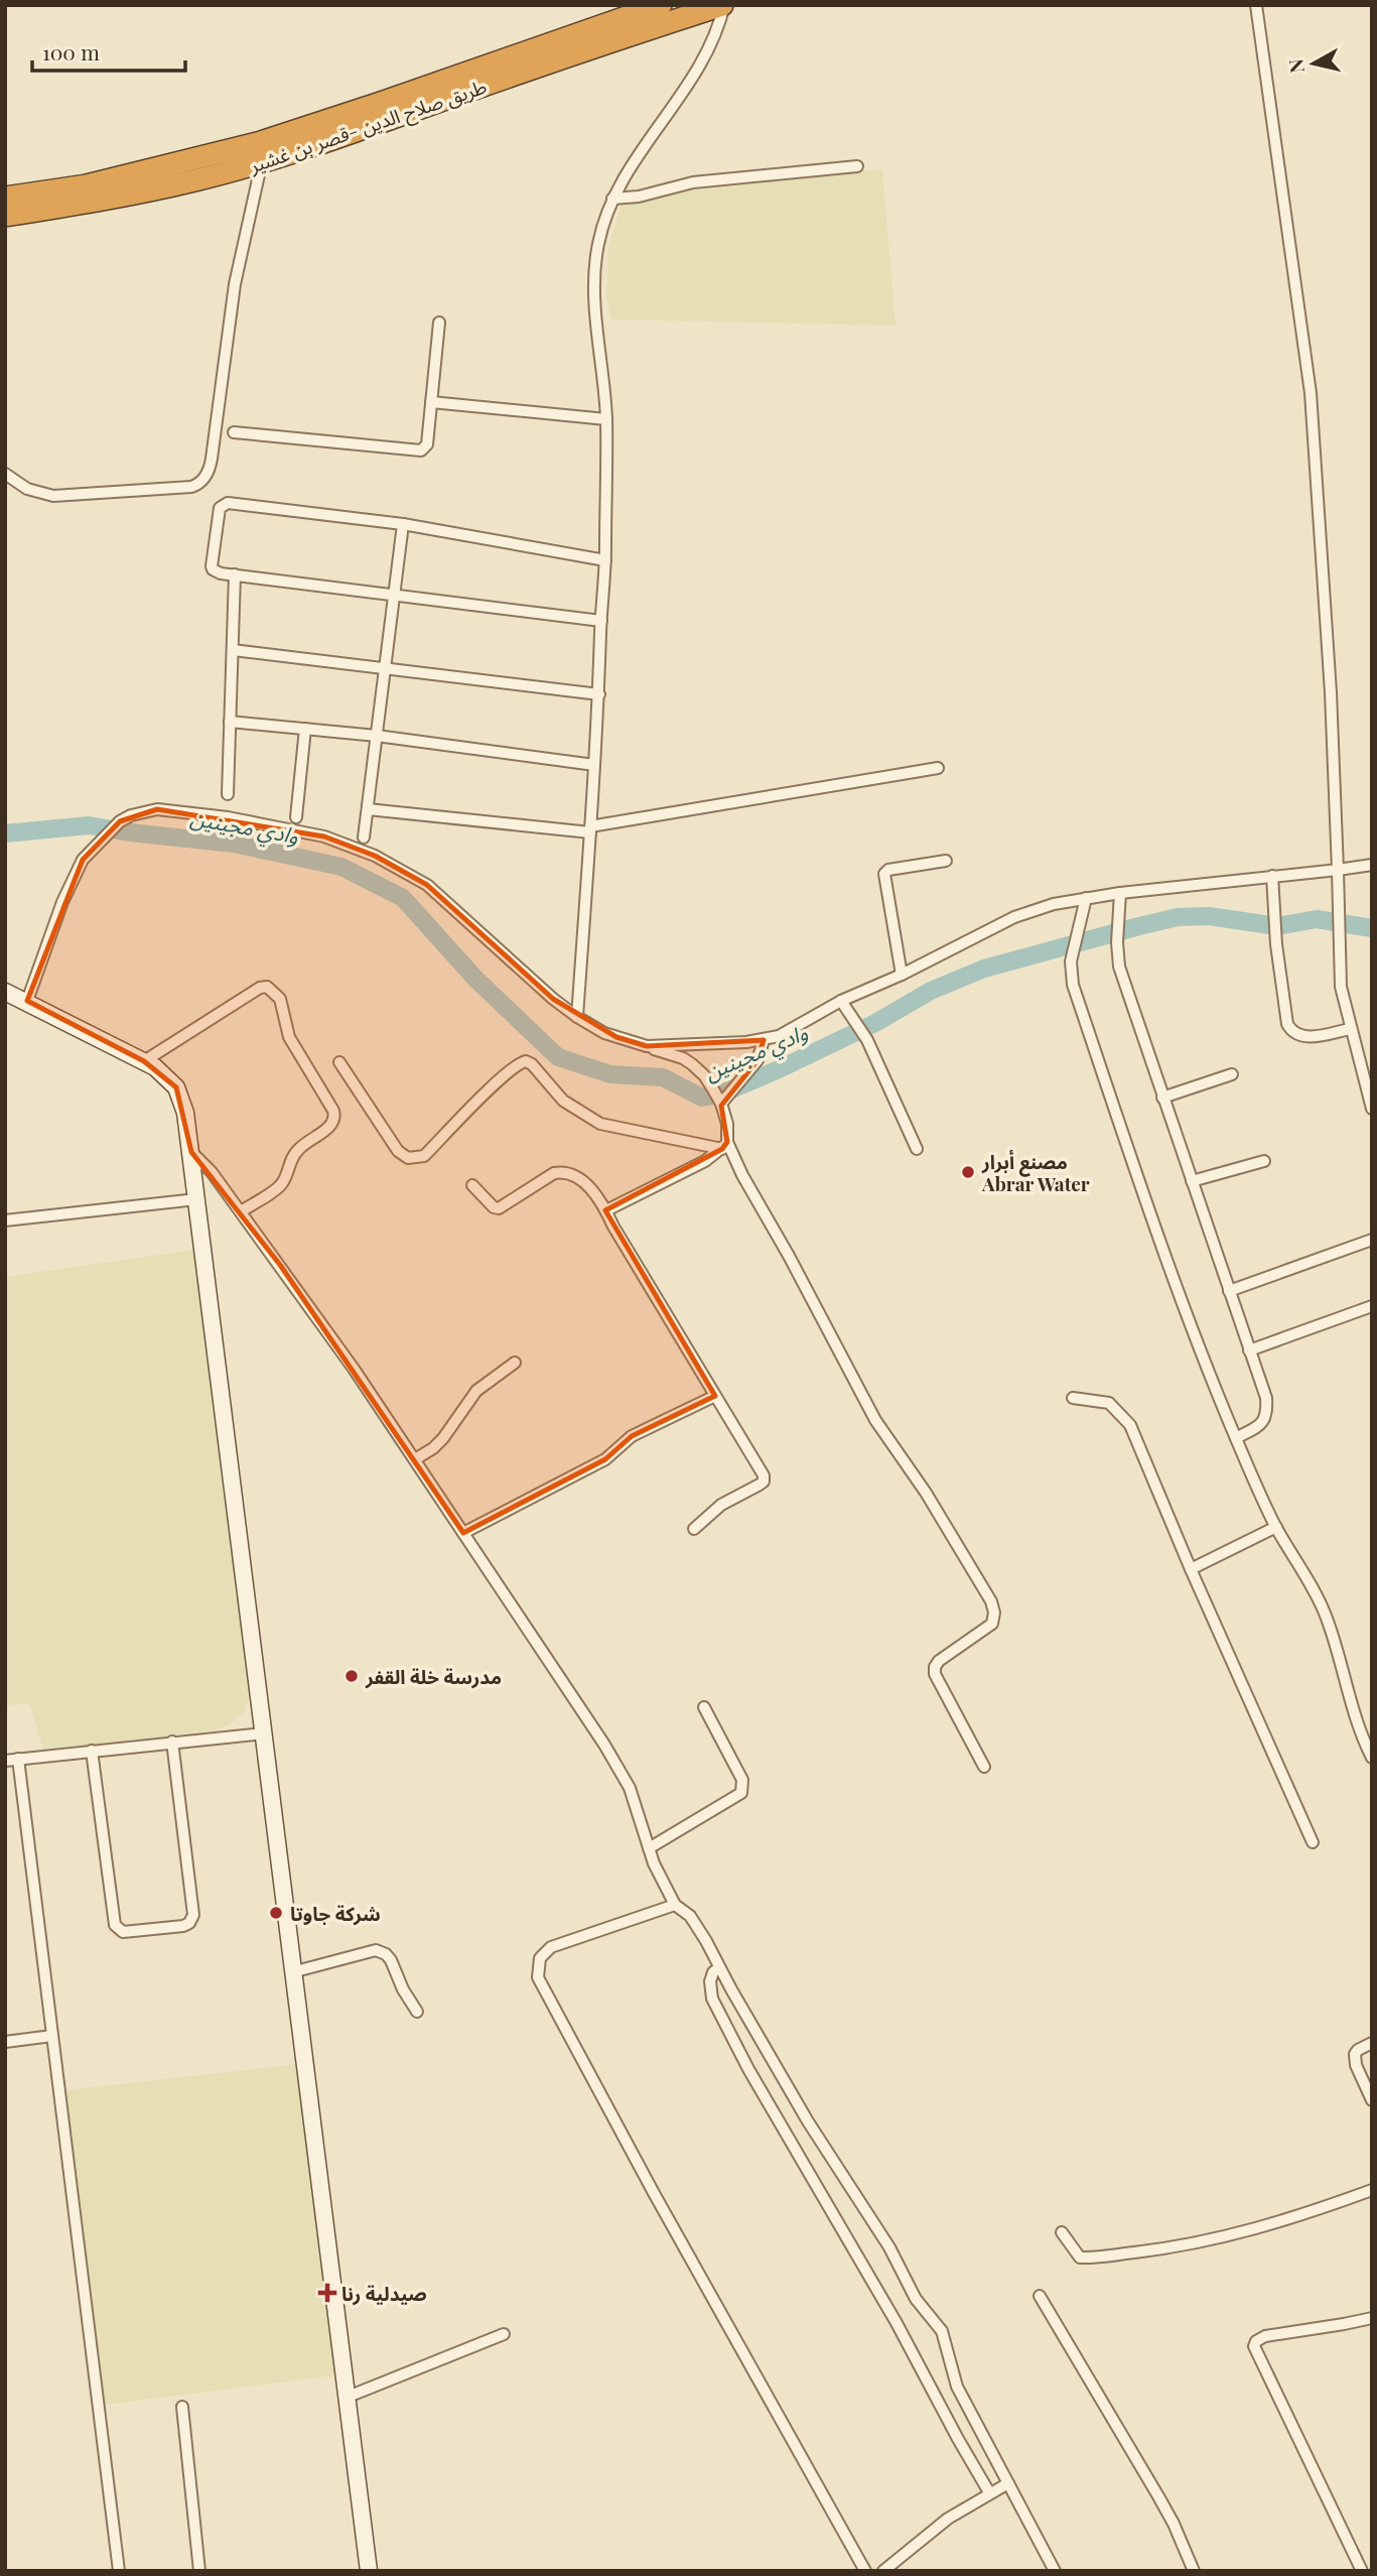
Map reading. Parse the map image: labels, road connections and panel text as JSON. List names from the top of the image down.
{
  "streets": {
    "highway": ["طريق صلاح الدين -قصر بن غشير"]
  },
  "water": ["وادي مجينين"],
  "places": {
    "other": ["مصنع أبرار Abrar Water", "مدرسة خلة القفر", "شركة جاوتا"],
    "health": ["صيدلية رنا"]
  },
  "scale_bar": "100 m",
  "north": "left"
}
